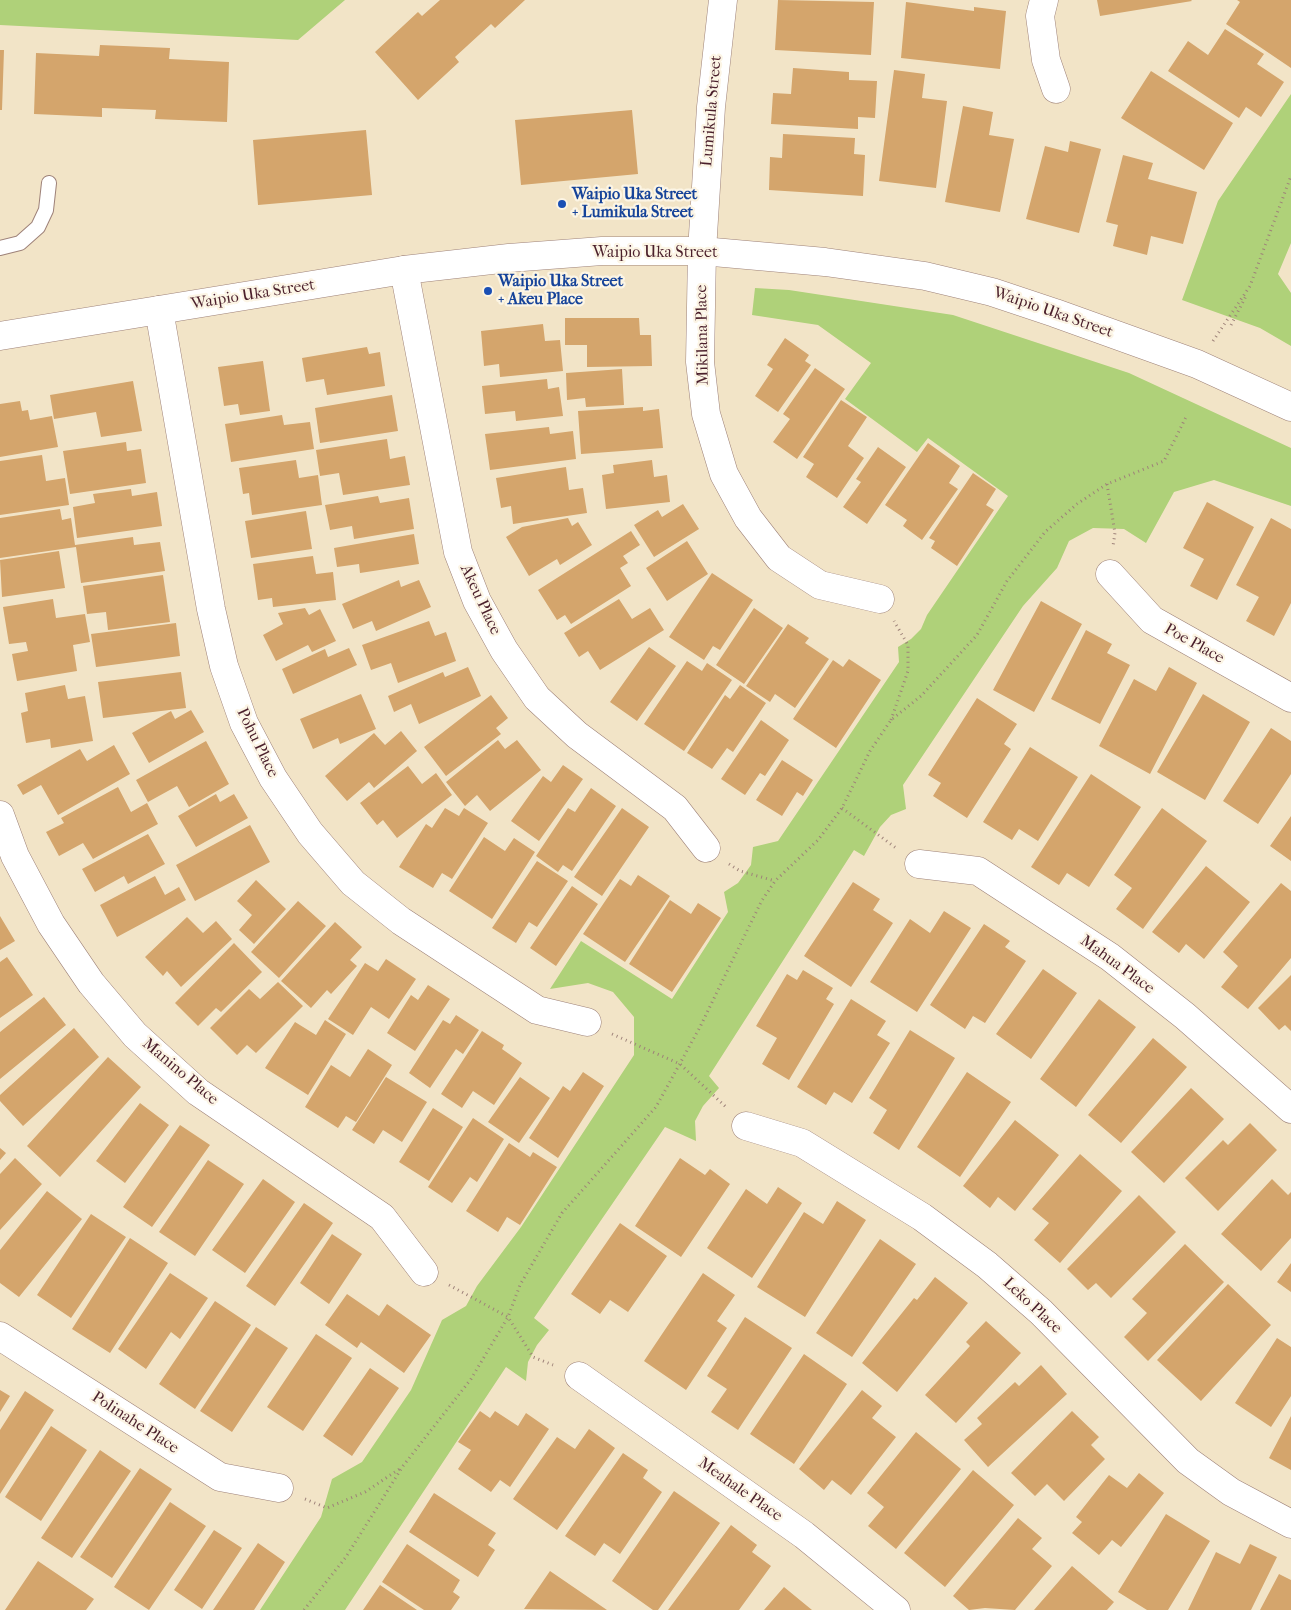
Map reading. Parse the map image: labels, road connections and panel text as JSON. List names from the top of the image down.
{
  "streets": {
    "street": [
      "Lumikula Street",
      "Waipio Uka Street",
      "Mikilana Place",
      "Akeu Place",
      "Poe Place",
      "Pohu Place",
      "Mahua Place",
      "Manino Place",
      "Leko Place",
      "Polinahe Place",
      "Meahale Place"
    ]
  },
  "crossings": [
    ["Lumikula Street", "Waipio Uka Street"],
    ["Lumikula Street", "Mikilana Place"],
    ["Waipio Uka Street", "Mikilana Place"],
    ["Waipio Uka Street", "Akeu Place"],
    ["Waipio Uka Street", "Pohu Place"]
  ],
  "places": ["Waipio Uka Street + Lumikula Street", "Waipio Uka Street + Akeu Place"]
}
